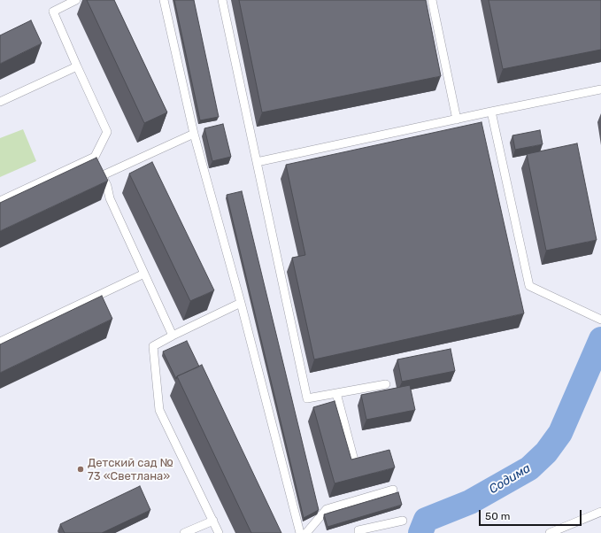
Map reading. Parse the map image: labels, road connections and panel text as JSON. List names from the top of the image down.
{
  "water": ["Содима"],
  "places": ["Детский сад № 73 «Светлана»"],
  "scale_bar": "50 m"
}
